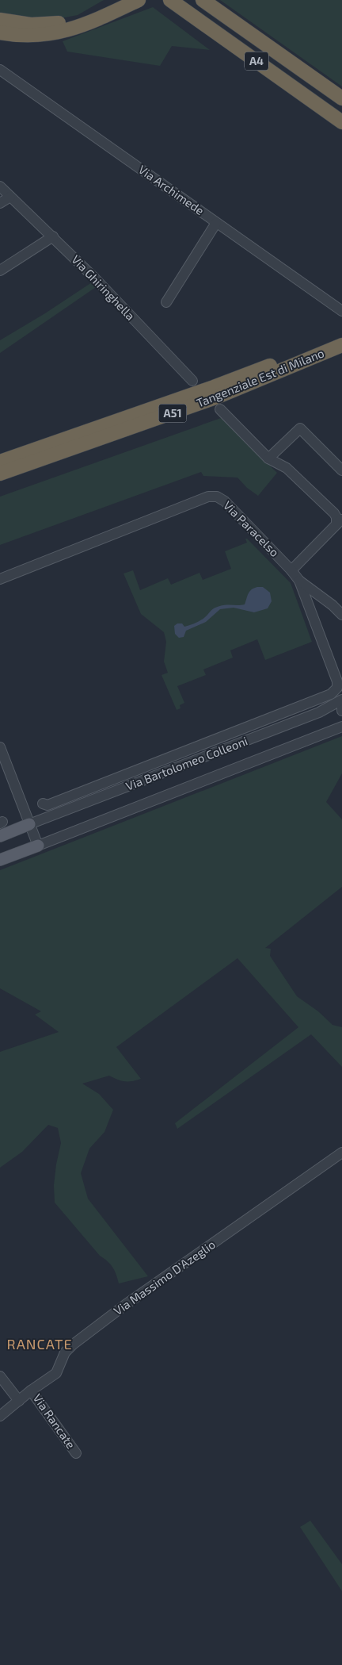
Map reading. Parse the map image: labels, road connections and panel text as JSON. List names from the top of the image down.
{
  "streets": {
    "highway": ["A4", "Tangenziale Est di Milano", "A51"],
    "street": [
      "Via Archimede",
      "Via Ghiringhella",
      "Via Paracelso",
      "Via Bartolomeo Colleoni",
      "Via Massimo D'Azeglio",
      "Via Rancate"
    ]
  },
  "crossings": [
    ["Via Paracelso", "Via Bartolomeo Colleoni"],
    ["Via Massimo D'Azeglio", "Via Rancate"]
  ],
  "districts": ["RANCATE"]
}
